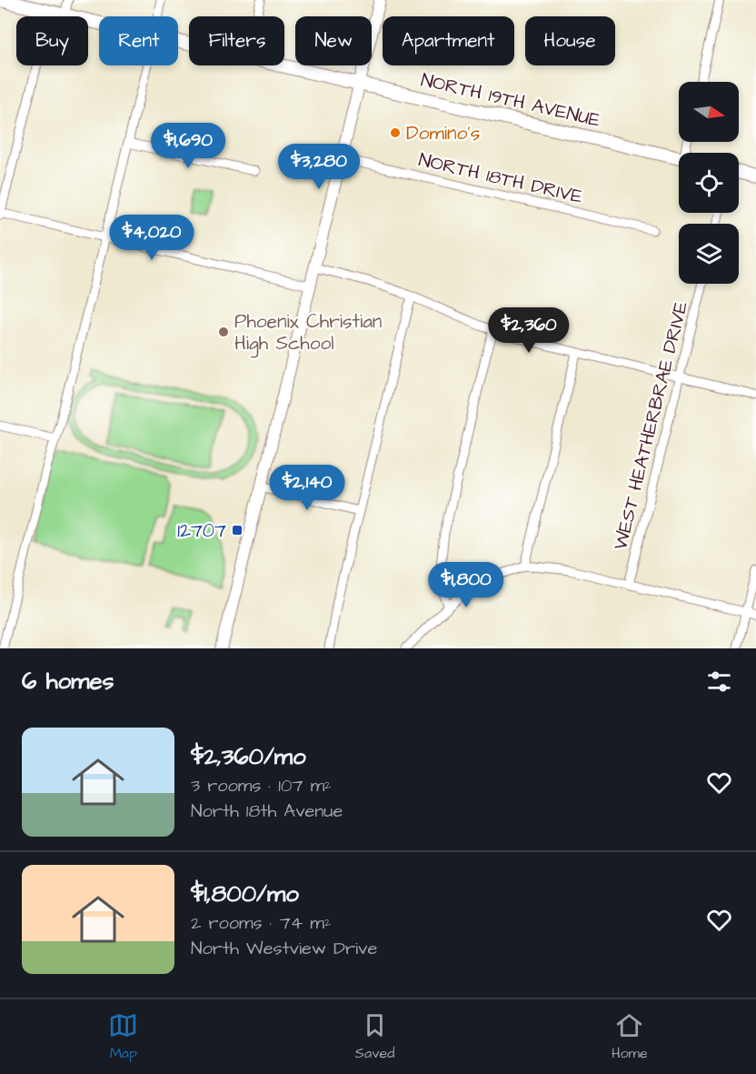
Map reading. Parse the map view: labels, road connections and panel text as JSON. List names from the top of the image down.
{
  "streets": {
    "main road": ["NORTH 19TH AVENUE"],
    "street": ["NORTH 18TH DRIVE", "WEST HEATHERBRAE DRIVE"]
  },
  "places": {
    "other": ["Domino's", "Phoenix Christian High School"],
    "transit": ["12707"]
  },
  "north": "right",
  "page": {
    "chip": [
      "Buy",
      "Rent",
      "Filters",
      "New",
      "Apartment",
      "House"
    ],
    "price": [
      "$1,690",
      "$3,280",
      "$4,020",
      "$2,360",
      "$2,140",
      "$1,800"
    ],
    "heading": "6 homes",
    "list": [
      {
        "name": "$2,360/mo",
        "note": "3 rooms · 107 m² · North 18th Avenue"
      },
      {
        "name": "$1,800/mo",
        "note": "2 rooms · 74 m² · North Westview Drive"
      }
    ],
    "tabs": ["Map", "Saved", "Home"]
  }
}
